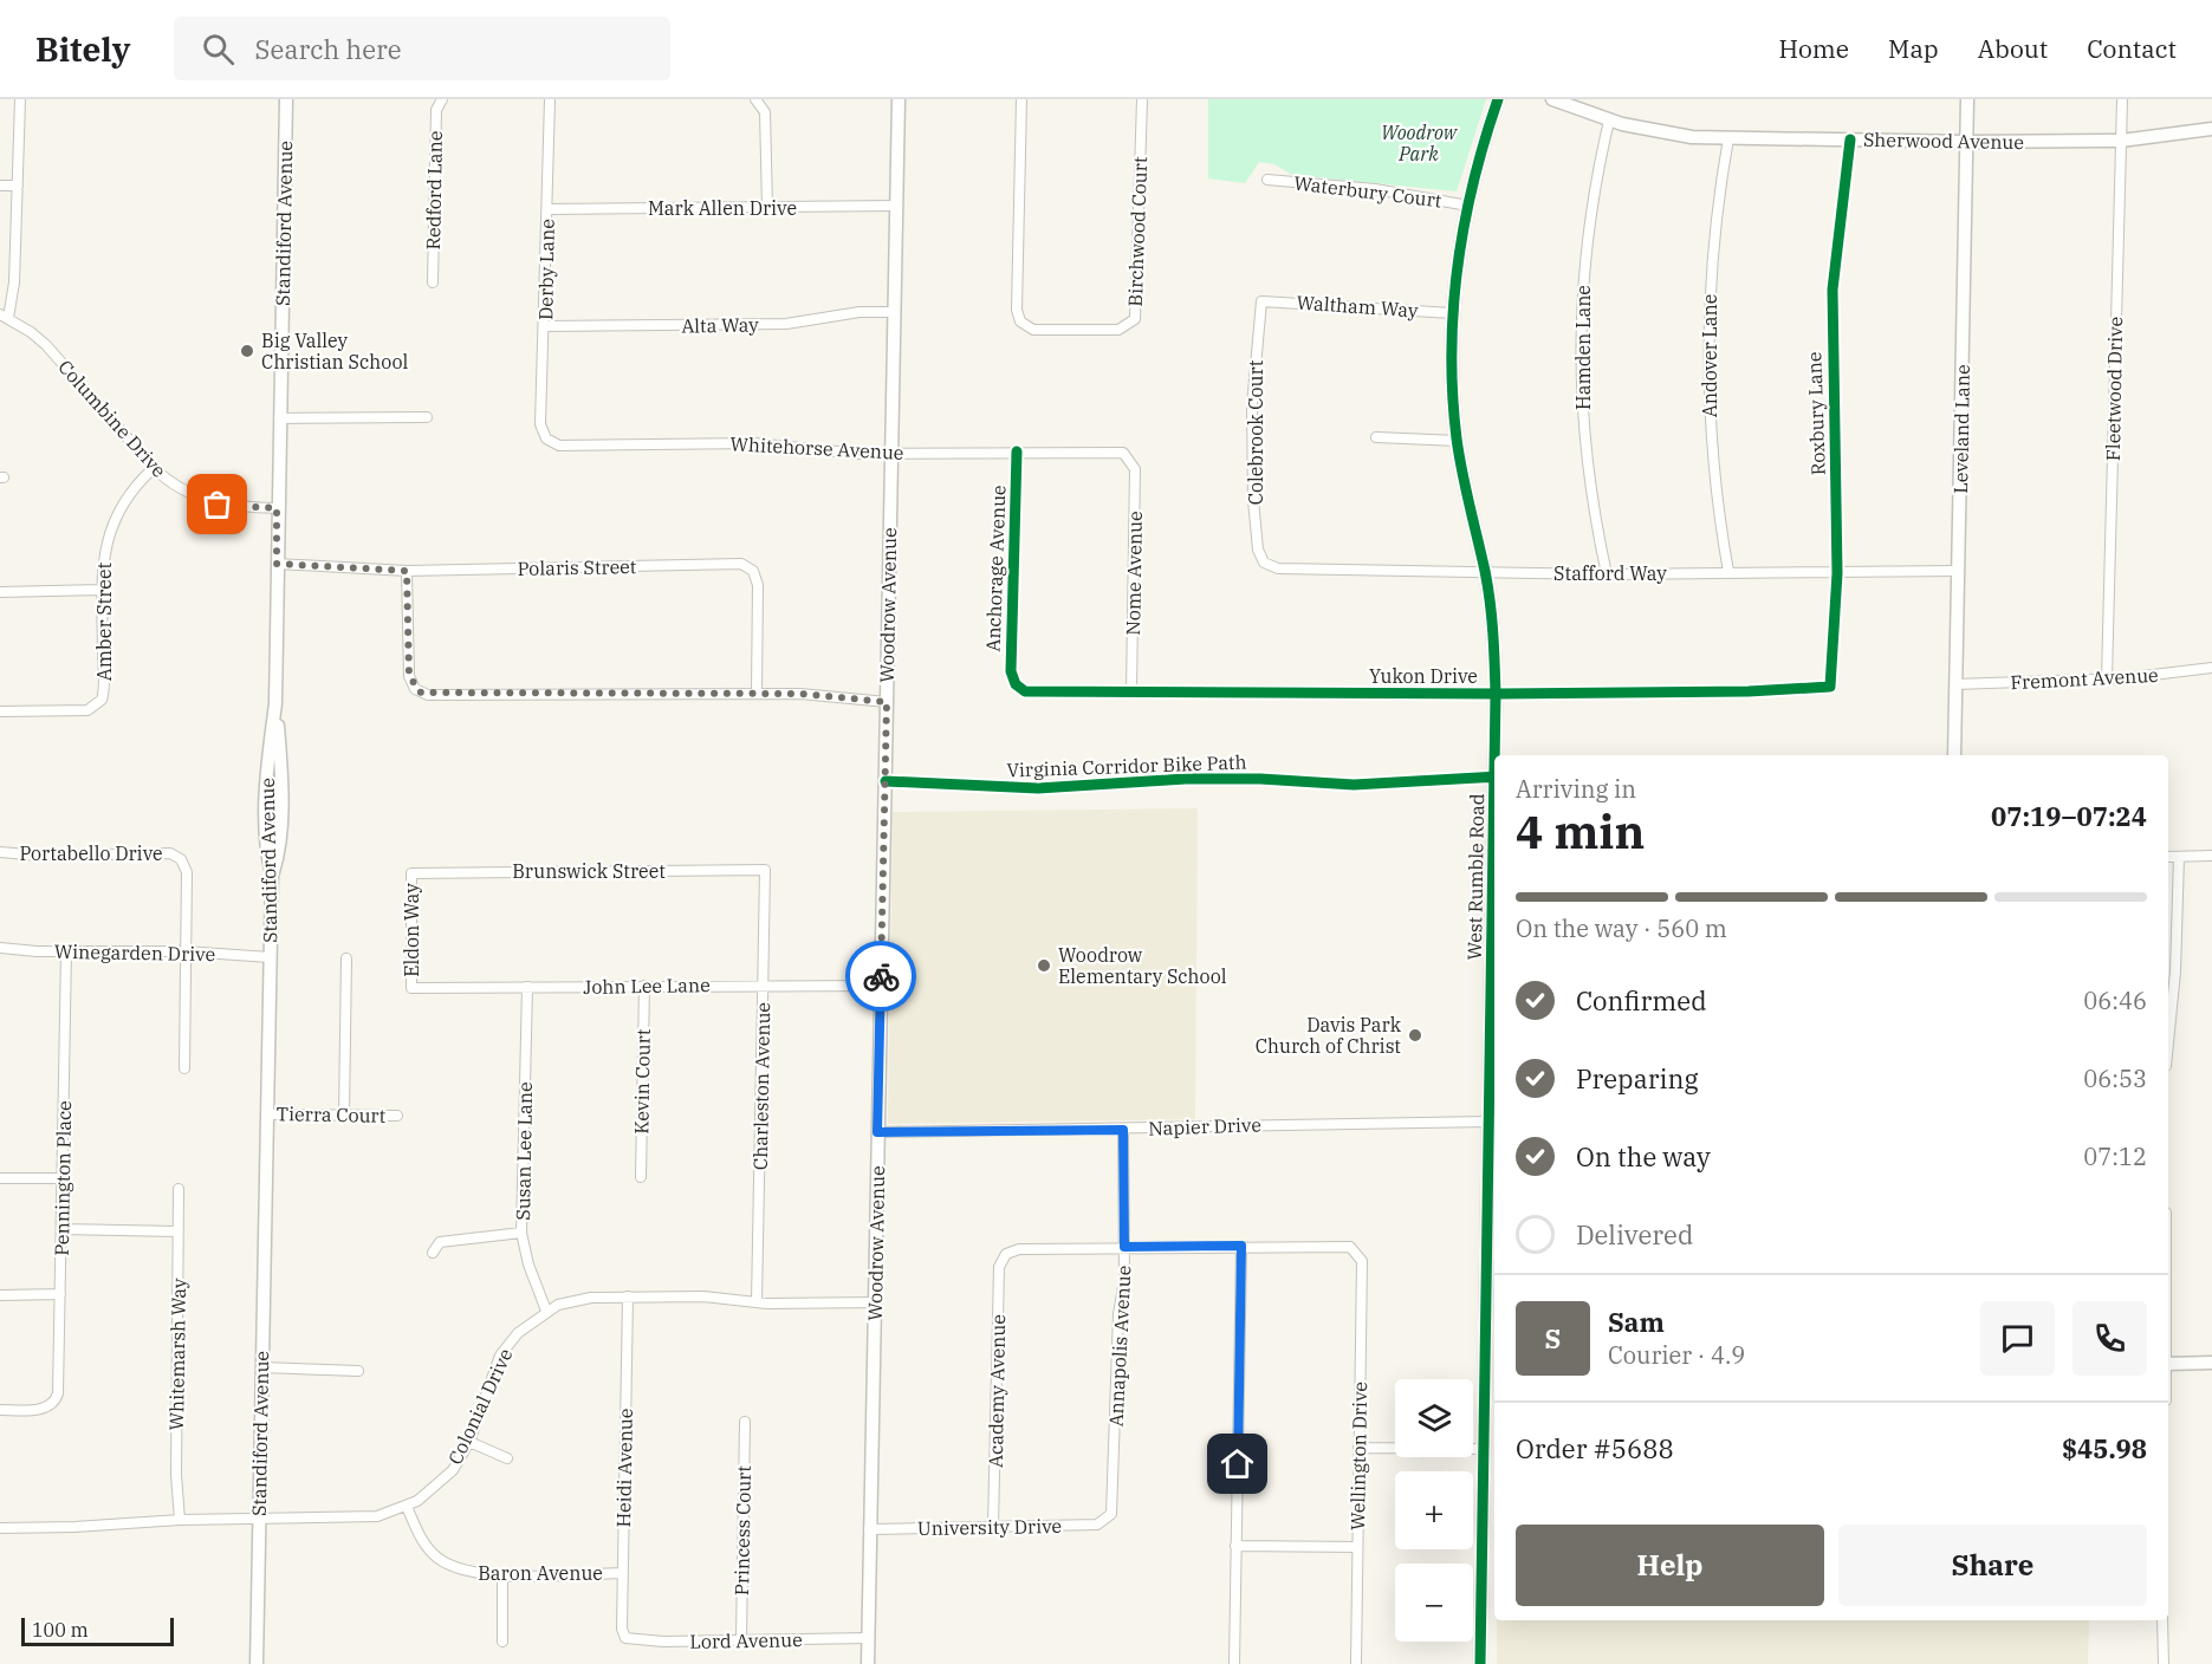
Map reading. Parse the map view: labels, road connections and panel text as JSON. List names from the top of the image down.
{
  "streets": {
    "street": [
      "Sherwood Avenue",
      "Redford Lane",
      "Waterbury Court",
      "Mark Allen Drive",
      "Standiford Avenue",
      "Birchwood Court",
      "Derby Lane",
      "Waltham Way",
      "Alta Way",
      "Hamden Lane",
      "Andover Lane",
      "Fleetwood Drive",
      "Roxbury Lane",
      "Columbine Drive",
      "Leveland Lane",
      "Colebrook Court",
      "Whitehorse Avenue",
      "Polaris Street",
      "Anchorage Avenue",
      "Nome Avenue",
      "Stafford Way",
      "Woodrow Avenue",
      "Amber Street",
      "Yukon Drive",
      "Fremont Avenue",
      "Portabello Drive",
      "Brunswick Street",
      "West Rumble Road",
      "Eldon Way",
      "Winegarden Drive",
      "John Lee Lane",
      "Kevin Court",
      "Charleston Avenue",
      "Tierra Court",
      "Napier Drive",
      "Susan Lee Lane",
      "Pennington Place",
      "Annapolis Avenue",
      "Whitemarsh Way",
      "Academy Avenue",
      "Colonial Drive",
      "Wellington Drive",
      "Heidi Avenue",
      "University Drive",
      "Princess Court",
      "Baron Avenue",
      "Lord Avenue"
    ],
    "cycle path": ["Virginia Corridor Bike Path"]
  },
  "crossings": [
    ["Sherwood Avenue", "Hamden Lane"],
    ["Sherwood Avenue", "Andover Lane"],
    ["Sherwood Avenue", "Fleetwood Drive"],
    ["Sherwood Avenue", "Roxbury Lane"],
    ["Sherwood Avenue", "Leveland Lane"],
    ["Waterbury Court", "West Rumble Road"],
    ["Mark Allen Drive", "Derby Lane"],
    ["Mark Allen Drive", "Woodrow Avenue"],
    ["Standiford Avenue", "Columbine Drive"],
    ["Standiford Avenue", "Polaris Street"],
    ["Standiford Avenue", "Winegarden Drive"],
    ["Standiford Avenue", "Tierra Court"],
    ["Standiford Avenue", "Colonial Drive"],
    ["Derby Lane", "Alta Way"],
    ["Derby Lane", "Whitehorse Avenue"],
    ["Waltham Way", "Colebrook Court"],
    ["Waltham Way", "West Rumble Road"],
    ["Alta Way", "Woodrow Avenue"],
    ["Hamden Lane", "Stafford Way"],
    ["Andover Lane", "Stafford Way"],
    ["Fleetwood Drive", "Fremont Avenue"],
    ["Roxbury Lane", "Stafford Way"],
    ["Roxbury Lane", "Yukon Drive"],
    ["Columbine Drive", "Amber Street"],
    ["Leveland Lane", "Stafford Way"],
    ["Leveland Lane", "Fremont Avenue"],
    ["Colebrook Court", "Stafford Way"],
    ["Whitehorse Avenue", "Anchorage Avenue"],
    ["Whitehorse Avenue", "Nome Avenue"],
    ["Whitehorse Avenue", "Woodrow Avenue"],
    ["Anchorage Avenue", "Yukon Drive"],
    ["Nome Avenue", "Yukon Drive"],
    ["Stafford Way", "West Rumble Road"],
    ["Woodrow Avenue", "John Lee Lane"],
    ["Woodrow Avenue", "Napier Drive"],
    ["Woodrow Avenue", "Colonial Drive"],
    ["Woodrow Avenue", "University Drive"],
    ["Woodrow Avenue", "Lord Avenue"],
    ["Yukon Drive", "West Rumble Road"],
    ["Portabello Drive", "Winegarden Drive"],
    ["Brunswick Street", "Eldon Way"],
    ["Brunswick Street", "Charleston Avenue"],
    ["West Rumble Road", "Napier Drive"],
    ["Eldon Way", "John Lee Lane"],
    ["Winegarden Drive", "Pennington Place"],
    ["John Lee Lane", "Kevin Court"],
    ["John Lee Lane", "Charleston Avenue"],
    ["John Lee Lane", "Susan Lee Lane"],
    ["Charleston Avenue", "Colonial Drive"],
    ["Napier Drive", "Annapolis Avenue"],
    ["Susan Lee Lane", "Colonial Drive"],
    ["Annapolis Avenue", "Academy Avenue"],
    ["Annapolis Avenue", "University Drive"],
    ["Whitemarsh Way", "Colonial Drive"],
    ["Academy Avenue", "University Drive"],
    ["Colonial Drive", "Heidi Avenue"],
    ["Colonial Drive", "Baron Avenue"],
    ["Heidi Avenue", "Baron Avenue"],
    ["Heidi Avenue", "Lord Avenue"],
    ["Princess Court", "Lord Avenue"]
  ],
  "parks": ["Woodrow Park"],
  "places": ["Big Valley Christian School", "Woodrow Elementary School", "Davis Park Church of Christ"],
  "scale_bar": "100 m",
  "page": {
    "header": "Bitely",
    "search": "Search here",
    "nav": [
      "Home",
      "Map",
      "About",
      "Contact"
    ],
    "heading": ["4 min", "Arriving in", "07:19–07:24"],
    "panel": [
      "Sam",
      "Courier · 4.9",
      "Order #5688",
      "$45.98"
    ],
    "bar": "On the way · 560 m",
    "list": [
      ["Confirmed", "06:46"],
      ["Preparing", "06:53"],
      ["On the way", "07:12"],
      "Delivered"
    ],
    "round": "S",
    "map_buttons": ["+", "−"],
    "buttons": ["Help", "Share"],
    "scale": "100 m"
  }
}
